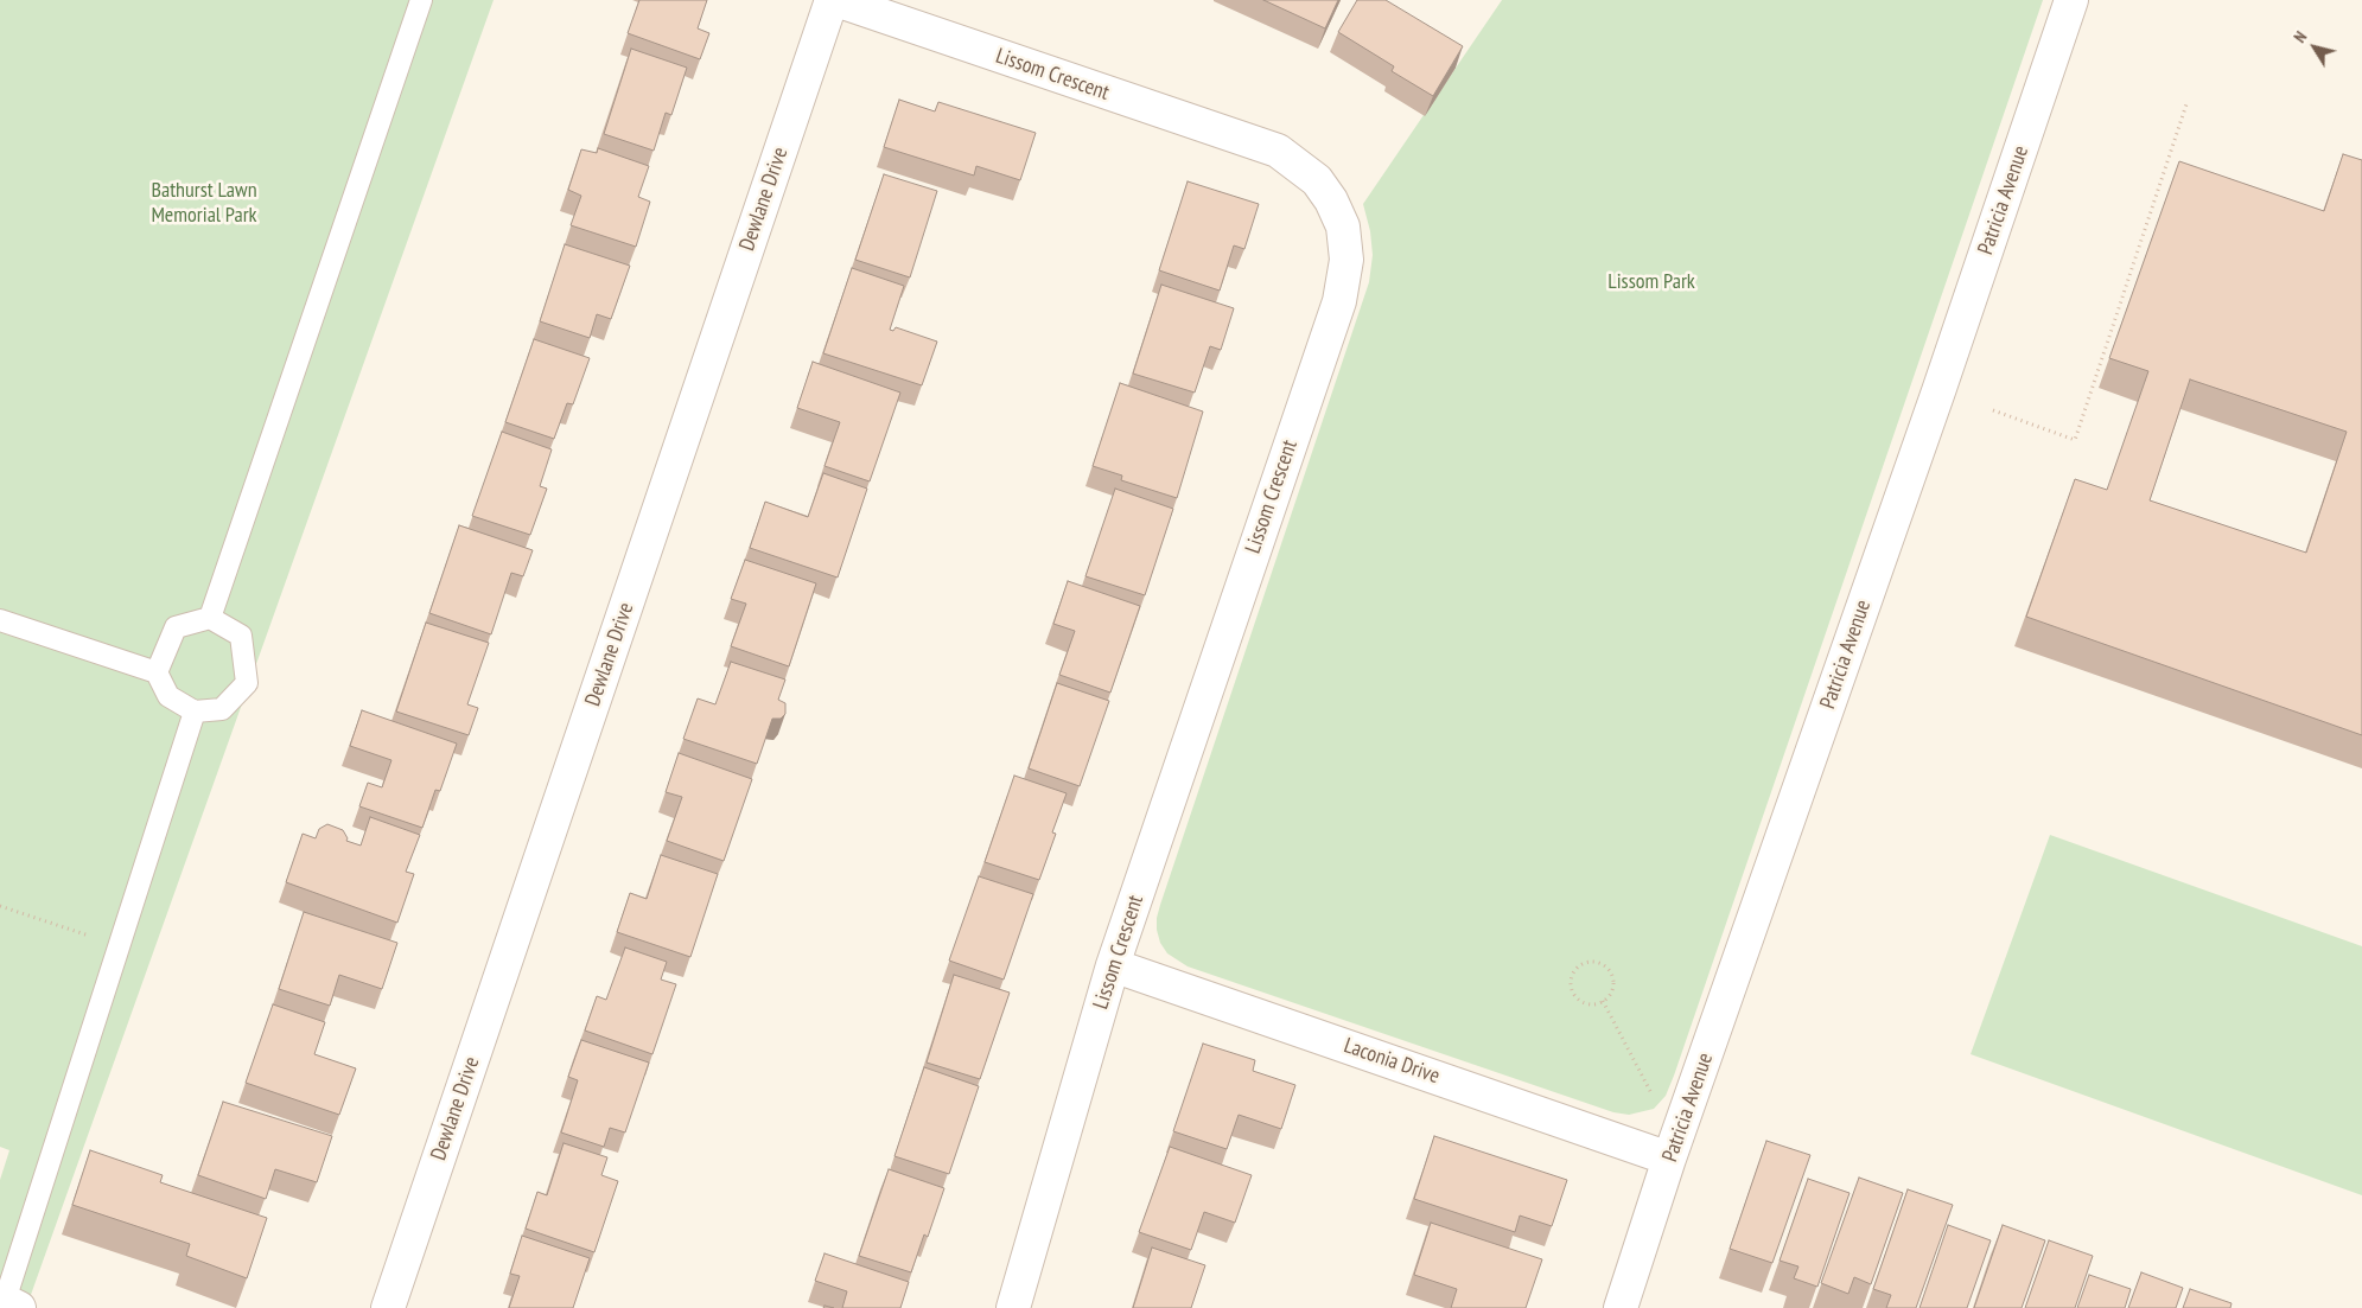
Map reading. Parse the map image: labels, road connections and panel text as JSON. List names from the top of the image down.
{
  "streets": {
    "street": [
      "Lissom Crescent",
      "Dewlane Drive",
      "Patricia Avenue",
      "Laconia Drive"
    ]
  },
  "crossings": [
    ["Lissom Crescent", "Laconia Drive"],
    ["Patricia Avenue", "Laconia Drive"]
  ],
  "parks": ["Bathurst Lawn Memorial Park", "Lissom Park"],
  "north": "top left"
}
